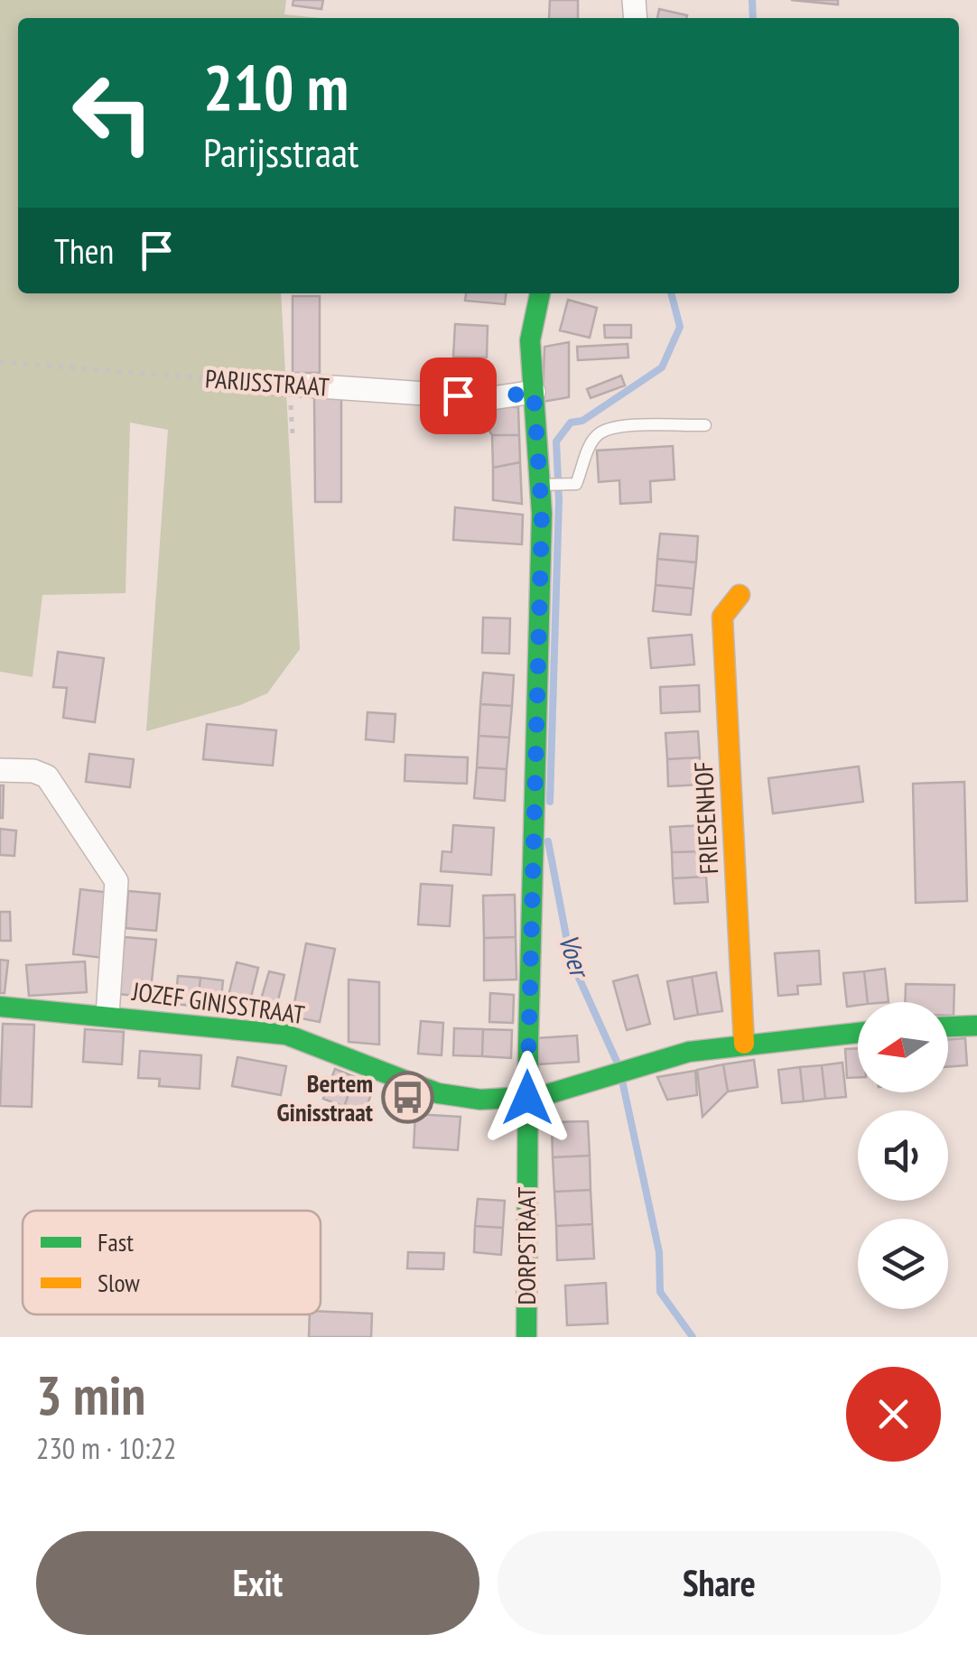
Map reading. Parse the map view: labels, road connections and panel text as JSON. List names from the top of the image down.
{
  "streets": {
    "street": [
      "PARIJSSTRAAT",
      "FRIESENHOF",
      "JOZEF GINISSTRAAT",
      "DORPSTRAAT"
    ]
  },
  "crossings": [
    ["PARIJSSTRAAT", "DORPSTRAAT"],
    ["FRIESENHOF", "JOZEF GINISSTRAAT"],
    ["JOZEF GINISSTRAAT", "DORPSTRAAT"]
  ],
  "water": ["Voer"],
  "places": {
    "bus stop": ["Bertem Ginisstraat"]
  },
  "legend": ["Fast", "Slow"],
  "north": "left",
  "page": {
    "turn": ["210 m", "Parijsstraat"],
    "then": "Then",
    "heading": ["3 min", "230 m · 10:22"],
    "buttons": ["Exit", "Share"]
  }
}
